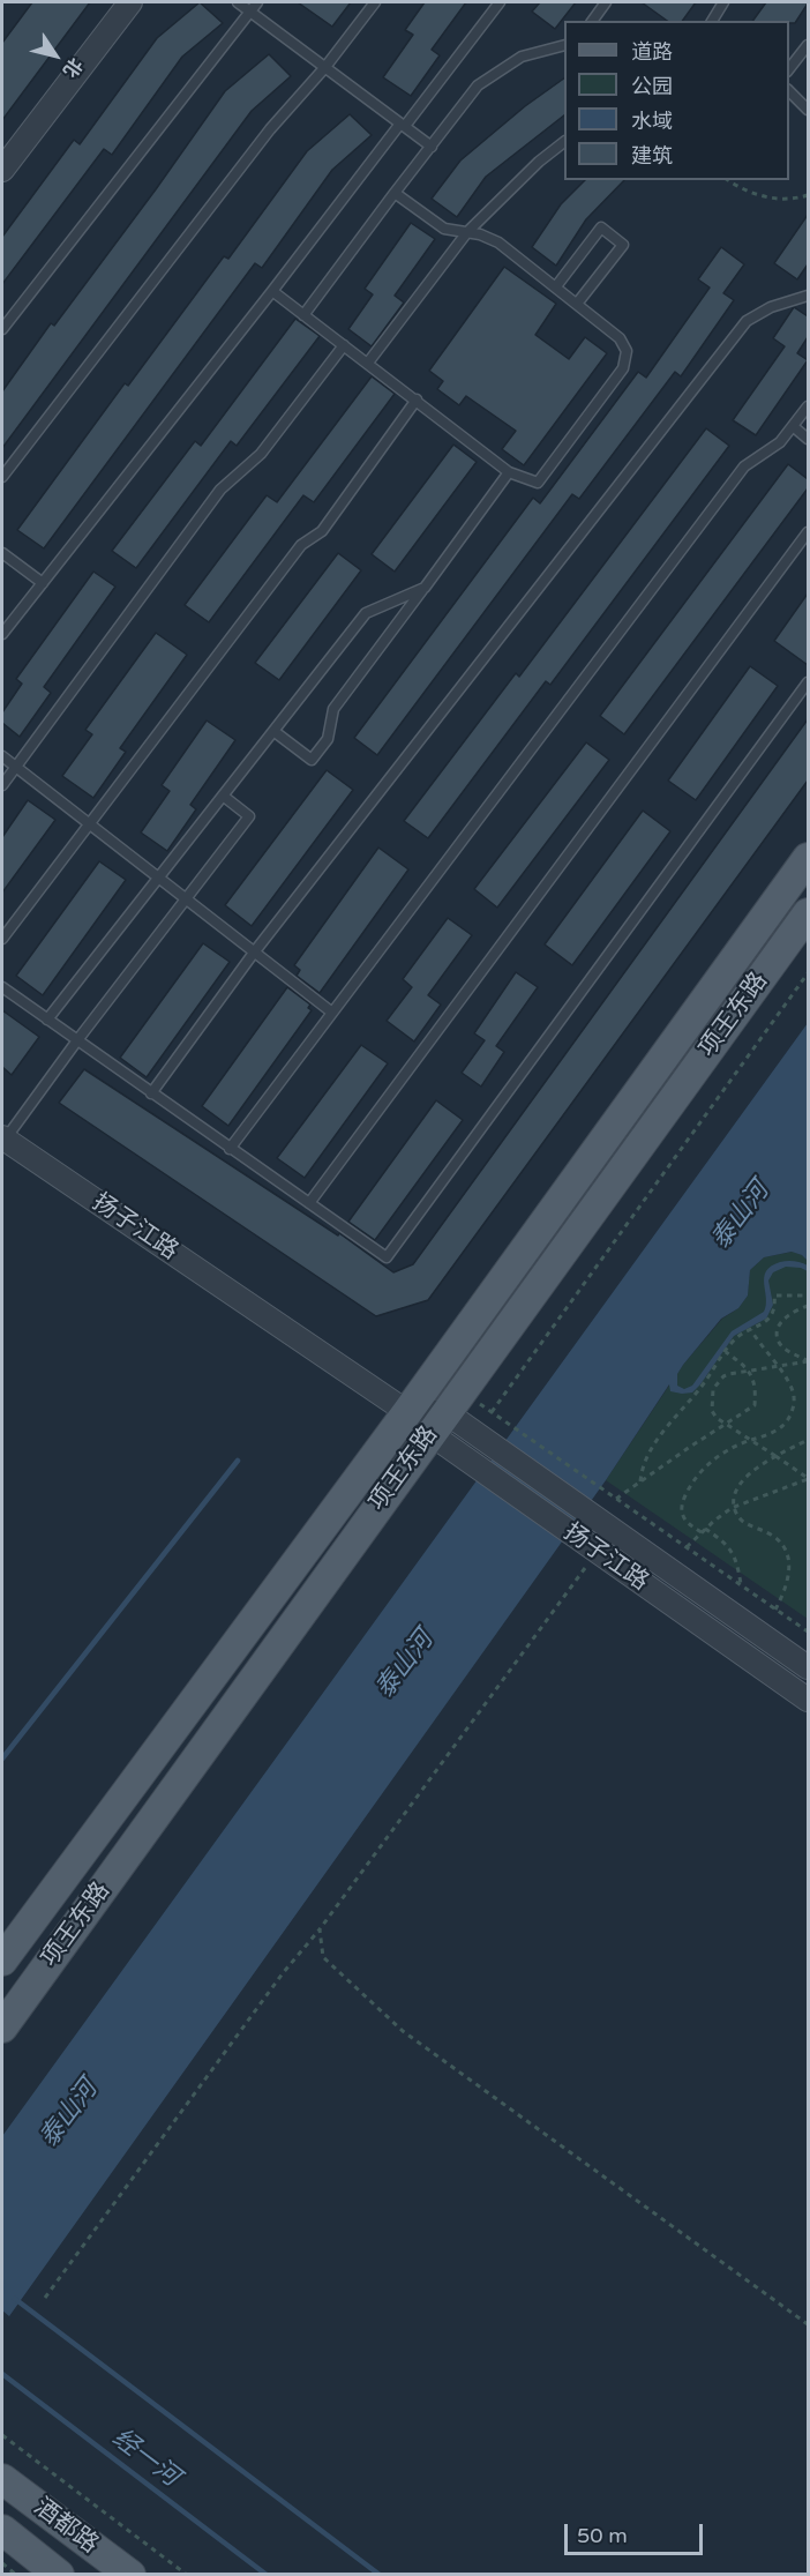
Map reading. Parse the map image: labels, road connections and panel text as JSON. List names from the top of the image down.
{
  "streets": {
    "main road": ["项王东路", "酒都路"],
    "street": ["扬子江路"]
  },
  "crossings": [
    ["项王东路", "扬子江路"]
  ],
  "water": ["泰山河", "经一河"],
  "legend": [
    "道路",
    "公园",
    "水域",
    "建筑"
  ],
  "scale_bar": "50 m",
  "north": "bottom right"
}
